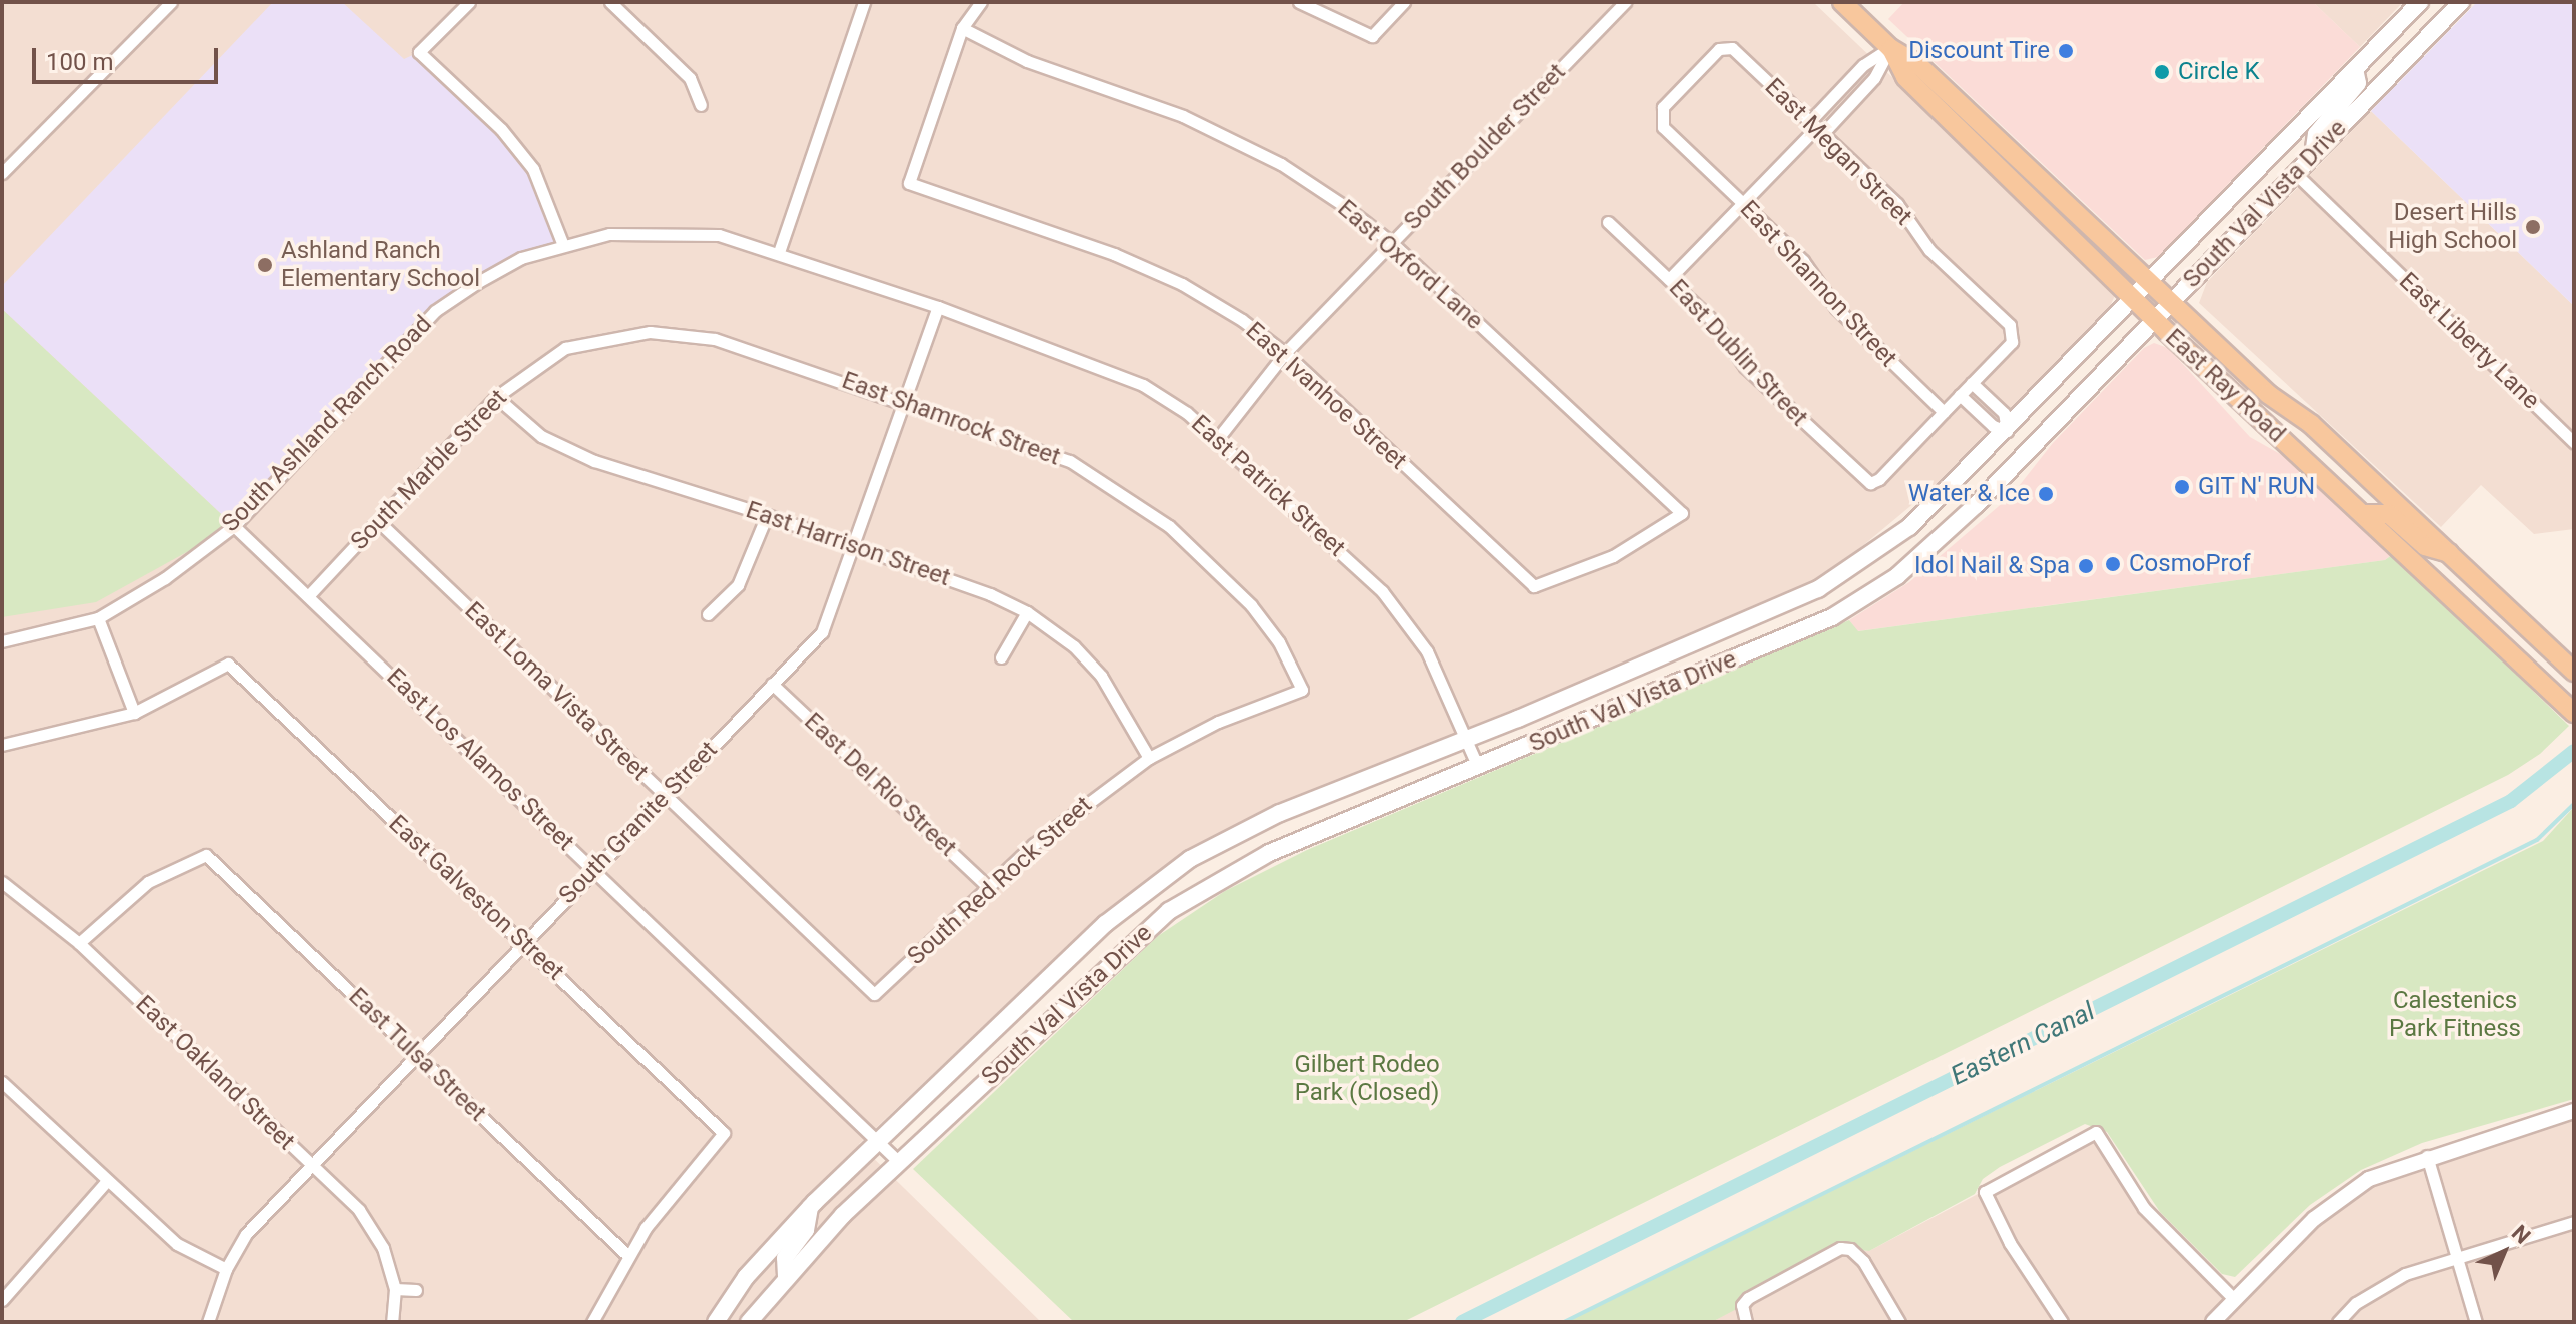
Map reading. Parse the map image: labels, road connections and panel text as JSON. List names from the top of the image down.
{
  "streets": {
    "main road": ["South Val Vista Drive", "East Ray Road"],
    "street": [
      "South Boulder Street",
      "East Megan Street",
      "East Oxford Lane",
      "East Shannon Street",
      "East Liberty Lane",
      "East Dublin Street",
      "East Ivanhoe Street",
      "East Shamrock Street",
      "South Ashland Ranch Road",
      "South Marble Street",
      "East Patrick Street",
      "East Harrison Street",
      "East Loma Vista Street",
      "East Los Alamos Street",
      "East Del Rio Street",
      "South Granite Street",
      "South Red Rock Street",
      "East Galveston Street",
      "East Tulsa Street",
      "East Oakland Street"
    ]
  },
  "crossings": [
    ["South Boulder Street", "East Oxford Lane"],
    ["South Boulder Street", "East Ivanhoe Street"],
    ["South Boulder Street", "East Patrick Street"],
    ["East Megan Street", "East Shannon Street"],
    ["South Val Vista Drive", "East Liberty Lane"],
    ["South Val Vista Drive", "East Ray Road"],
    ["South Val Vista Drive", "East Patrick Street"],
    ["South Val Vista Drive", "East Los Alamos Street"],
    ["East Oxford Lane", "East Ivanhoe Street"],
    ["East Shannon Street", "East Dublin Street"],
    ["East Shamrock Street", "South Marble Street"],
    ["East Shamrock Street", "South Granite Street"],
    ["East Shamrock Street", "South Red Rock Street"],
    ["South Ashland Ranch Road", "East Patrick Street"],
    ["South Ashland Ranch Road", "East Los Alamos Street"],
    ["South Marble Street", "East Harrison Street"],
    ["South Marble Street", "East Loma Vista Street"],
    ["South Marble Street", "East Los Alamos Street"],
    ["East Patrick Street", "South Granite Street"],
    ["East Harrison Street", "South Granite Street"],
    ["East Harrison Street", "South Red Rock Street"],
    ["East Loma Vista Street", "South Granite Street"],
    ["East Loma Vista Street", "South Red Rock Street"],
    ["East Los Alamos Street", "South Granite Street"],
    ["East Del Rio Street", "South Granite Street"],
    ["East Del Rio Street", "South Red Rock Street"],
    ["South Granite Street", "East Galveston Street"],
    ["South Granite Street", "East Tulsa Street"],
    ["South Granite Street", "East Oakland Street"],
    ["East Galveston Street", "East Tulsa Street"],
    ["East Tulsa Street", "East Oakland Street"]
  ],
  "water": ["Eastern Canal"],
  "parks": ["Calestenics Park Fitness", "Gilbert Rodeo Park (Closed)"],
  "places": [
    "Discount Tire",
    "Circle K",
    "Desert Hills High School",
    "Ashland Ranch Elementary School",
    "GIT N' RUN",
    "Water & Ice",
    "CosmoProf",
    "Idol Nail & Spa"
  ],
  "scale_bar": "100 m",
  "north": "top right"
}
